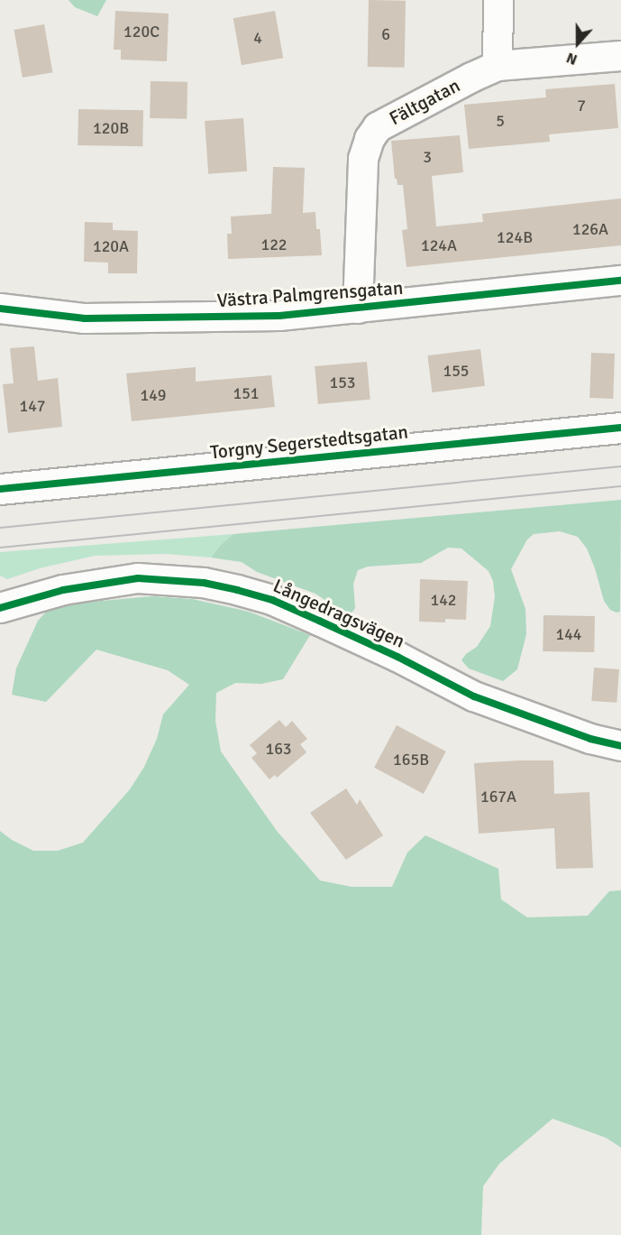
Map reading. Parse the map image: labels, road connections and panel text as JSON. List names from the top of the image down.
{
  "streets": {
    "street": [
      "Fältgatan",
      "Västra Palmgrensgatan",
      "Torgny Segerstedtsgatan",
      "Långedragsvägen"
    ]
  },
  "crossings": [
    ["Fältgatan", "Västra Palmgrensgatan"]
  ],
  "house_numbers": [
    "120C",
    "6",
    "4",
    "7",
    "5",
    "120B",
    "3",
    "126A",
    "124B",
    "122",
    "124A",
    "120A",
    "155",
    "153",
    "151",
    "149",
    "147",
    "142",
    "144",
    "163",
    "165B",
    "167A"
  ],
  "north": "bottom"
}
